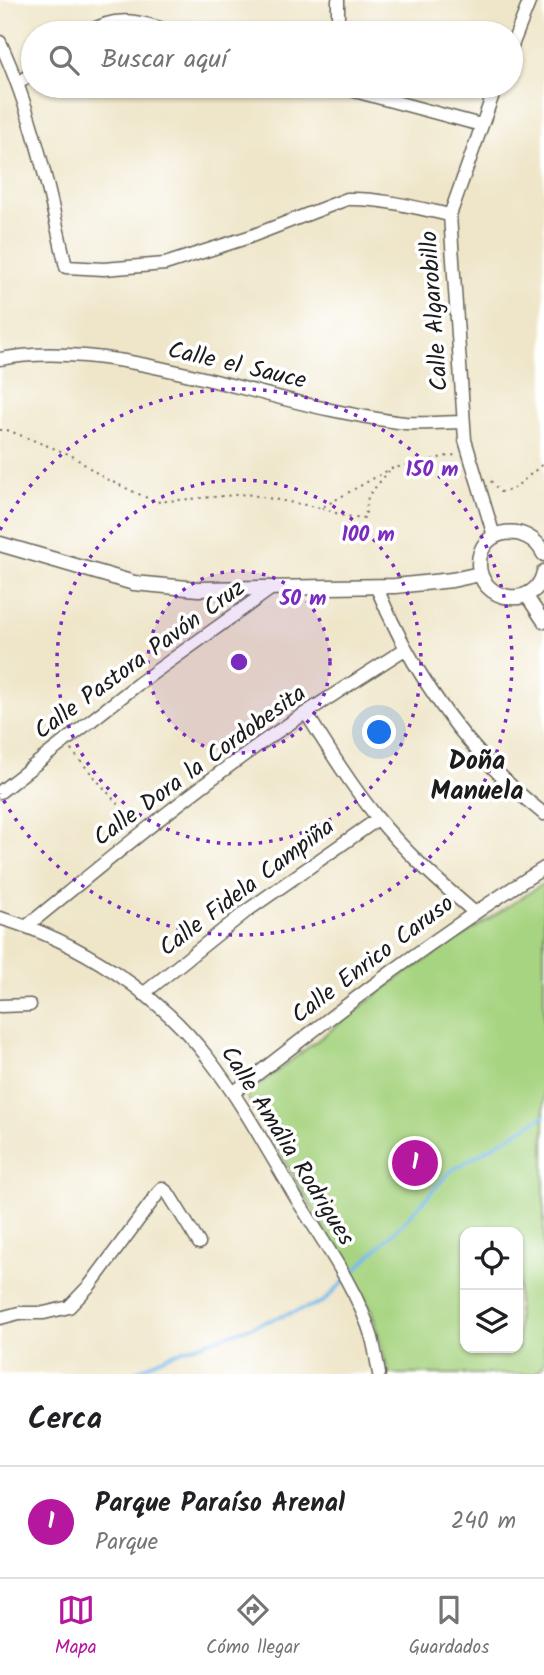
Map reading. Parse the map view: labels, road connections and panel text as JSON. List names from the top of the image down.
{
  "streets": {
    "street": [
      "Calle Algarobillo",
      "Calle el Sauce",
      "Calle Pastora Pavón Cruz",
      "Calle Dora la Cordobesita",
      "Calle Fidela Campiña",
      "Calle Enrico Caruso",
      "Calle Amália Rodrigues"
    ]
  },
  "crossings": [
    ["Calle Algarobillo", "Calle el Sauce"],
    ["Calle Dora la Cordobesita", "Calle Amália Rodrigues"],
    ["Calle Fidela Campiña", "Calle Amália Rodrigues"],
    ["Calle Enrico Caruso", "Calle Amália Rodrigues"]
  ],
  "districts": ["Doña Manuela"],
  "page": {
    "search": "Buscar aquí",
    "pins": "1",
    "heading": "Cerca",
    "list": [
      {
        "mark": "1",
        "name": "Parque Paraíso Arenal",
        "note": "Parque",
        "value": "240 m"
      }
    ],
    "nav": ["Mapa", "Cómo llegar", "Guardados"]
  },
  "rings": ["150 m", "100 m", "50 m"]
}
